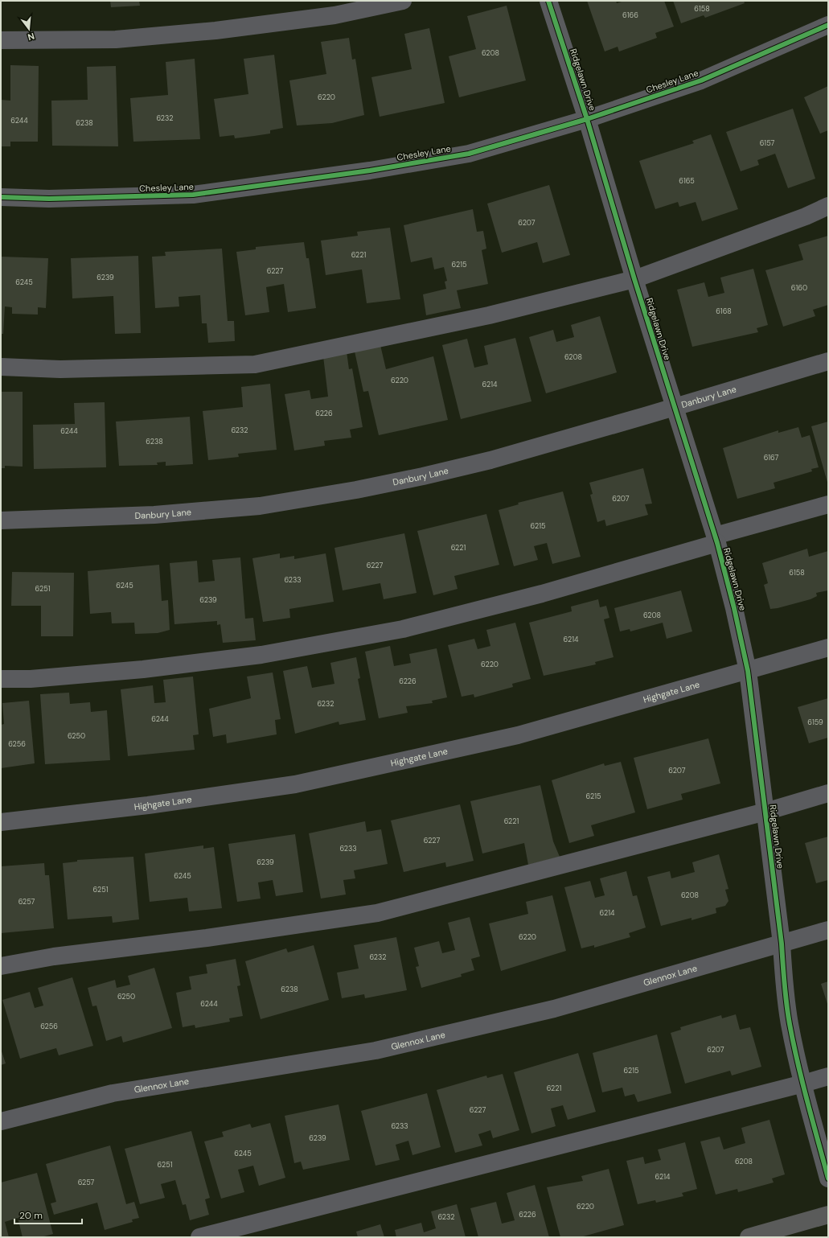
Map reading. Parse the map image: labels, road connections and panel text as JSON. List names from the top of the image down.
{
  "streets": {
    "street": [
      "Ridgelawn Drive",
      "Chesley Lane",
      "Danbury Lane",
      "Highgate Lane",
      "Glennox Lane"
    ]
  },
  "crossings": [
    ["Ridgelawn Drive", "Chesley Lane"],
    ["Ridgelawn Drive", "Danbury Lane"],
    ["Ridgelawn Drive", "Highgate Lane"],
    ["Ridgelawn Drive", "Glennox Lane"]
  ],
  "house_numbers": [
    "6158",
    "6166",
    "6208",
    "6220",
    "6232",
    "6244",
    "6238",
    "6157",
    "6165",
    "6207",
    "6221",
    "6215",
    "6227",
    "6239",
    "6245",
    "6160",
    "6168",
    "6208",
    "6220",
    "6214",
    "6226",
    "6232",
    "6244",
    "6238",
    "6167",
    "6207",
    "6215",
    "6221",
    "6227",
    "6158",
    "6233",
    "6245",
    "6251",
    "6239",
    "6208",
    "6214",
    "6220",
    "6226",
    "6232",
    "6244",
    "6159",
    "6250",
    "6256",
    "6207",
    "6215",
    "6221",
    "6227",
    "6233",
    "6239",
    "6245",
    "6251",
    "6208",
    "6257",
    "6214",
    "6220",
    "6232",
    "6238",
    "6250",
    "6244",
    "6256",
    "6207",
    "6215",
    "6221",
    "6227",
    "6233",
    "6239",
    "6245",
    "6208",
    "6251",
    "6214",
    "6257",
    "6220",
    "6226",
    "6232"
  ],
  "scale_bar": "20 m",
  "north": "bottom"
}
